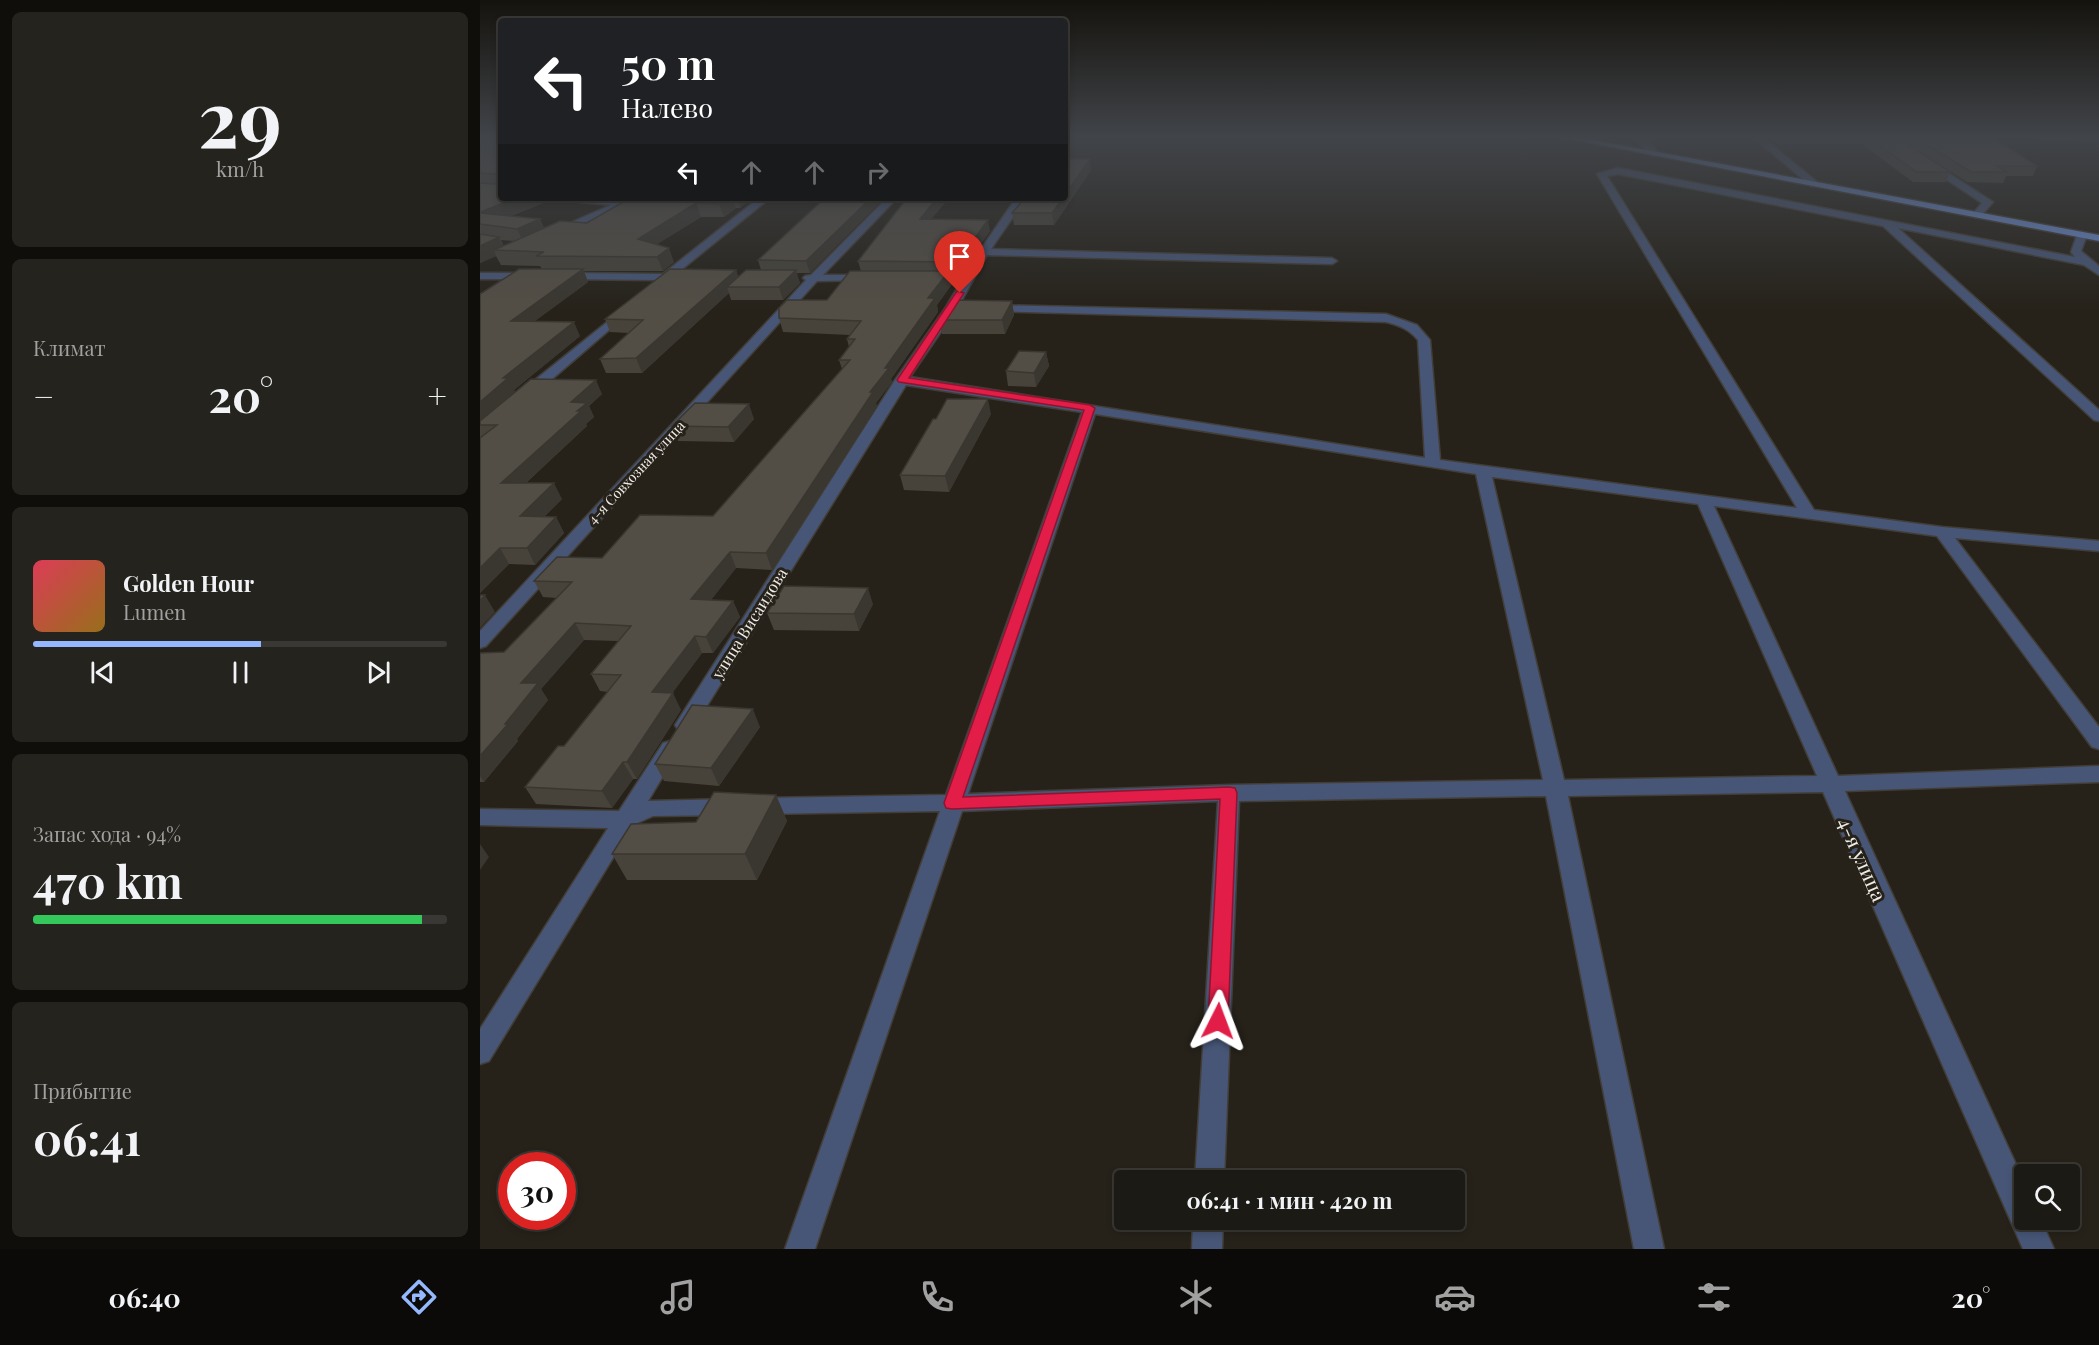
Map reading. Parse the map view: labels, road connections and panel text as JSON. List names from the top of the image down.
{
  "streets": {
    "street": ["4-я Совхозная улица", "улица Висаидова", "4-я улица"]
  },
  "page": {
    "tile": [
      ["29", "km/h"],
      "Климат",
      ["Запас хода · 94%", "470 km"],
      ["Прибытие", "06:41"]
    ],
    "turn": ["50 m", "Налево"],
    "heat": ["−", "20°", "+"],
    "song": ["Golden Hour", "Lumen"],
    "limit": "30",
    "trip": "06:41 · 1 мин · 420 m",
    "tabs": ["06:40", "20°"]
  }
}
